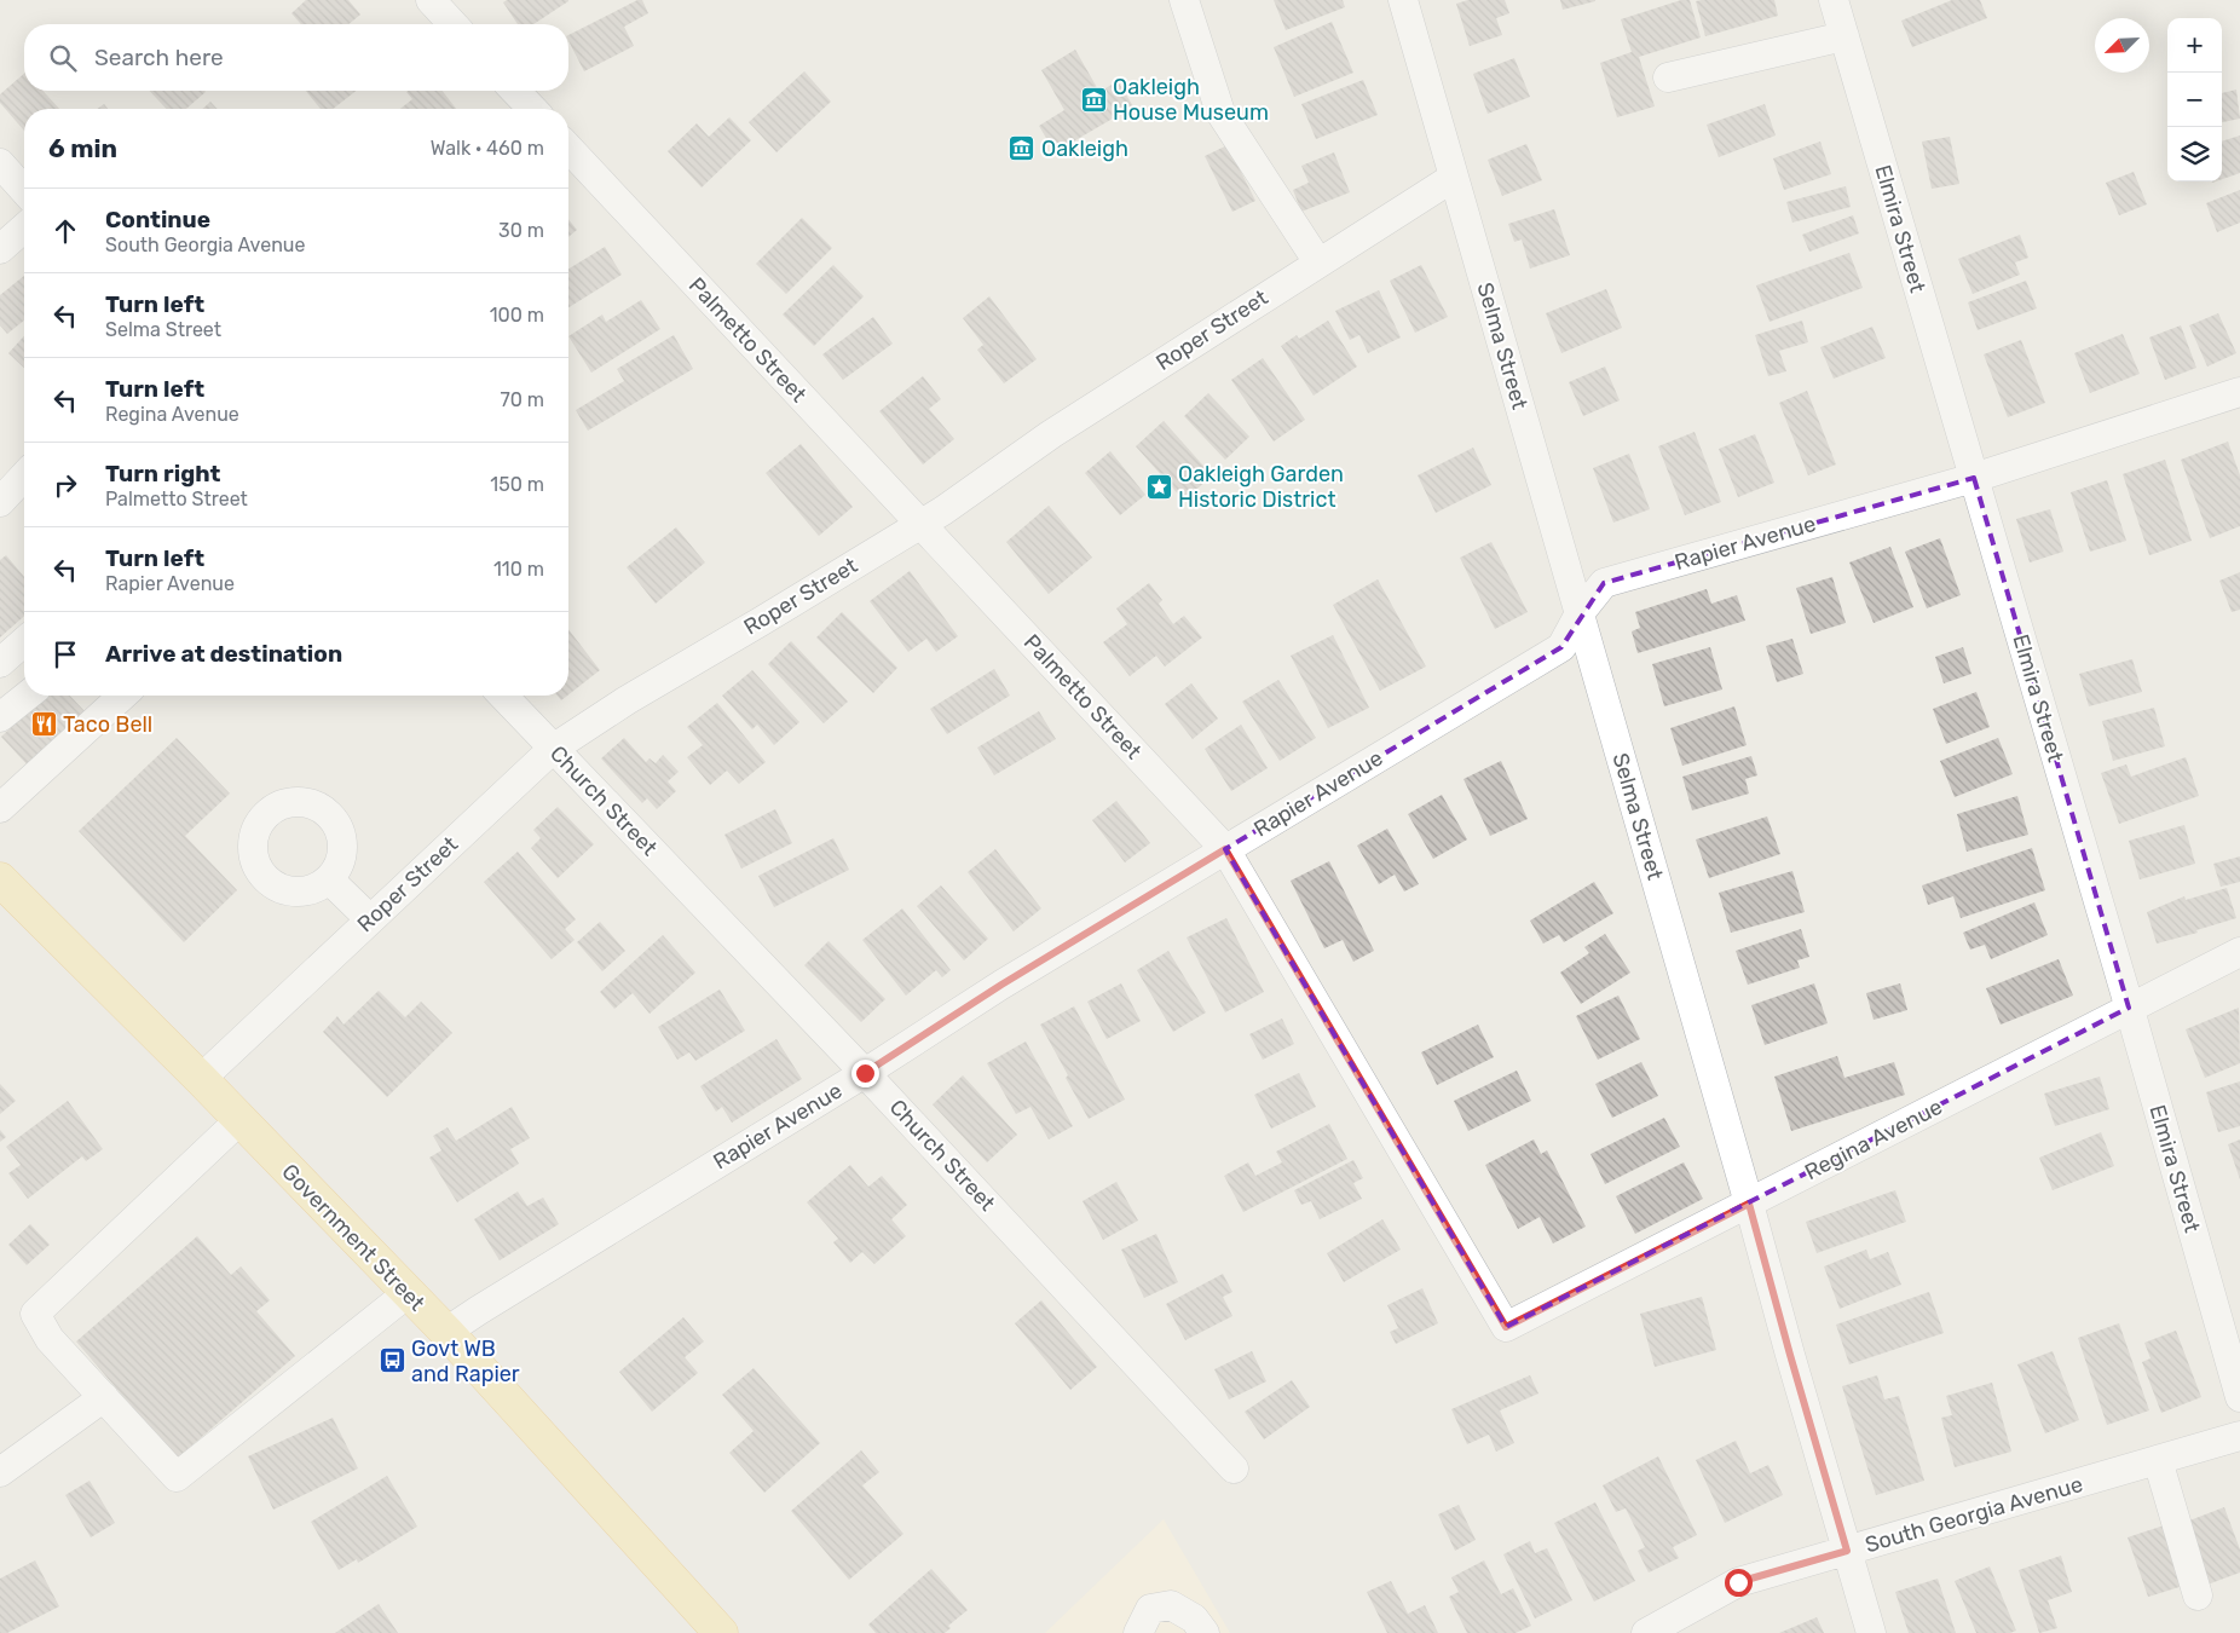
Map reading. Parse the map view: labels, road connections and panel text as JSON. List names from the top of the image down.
{
  "streets": {
    "main road": ["Government Street"],
    "street": [
      "Elmira Street",
      "Roper Street",
      "Palmetto Street",
      "Selma Street",
      "Rapier Avenue",
      "Church Street",
      "Regina Avenue",
      "South Georgia Avenue"
    ]
  },
  "crossings": [
    ["Elmira Street", "Rapier Avenue"],
    ["Elmira Street", "Regina Avenue"],
    ["Roper Street", "Palmetto Street"],
    ["Roper Street", "Selma Street"],
    ["Roper Street", "Church Street"],
    ["Roper Street", "Government Street"],
    ["Palmetto Street", "Rapier Avenue"],
    ["Palmetto Street", "Regina Avenue"],
    ["Selma Street", "Rapier Avenue"],
    ["Selma Street", "Regina Avenue"],
    ["Selma Street", "South Georgia Avenue"],
    ["Rapier Avenue", "Church Street"],
    ["Rapier Avenue", "Government Street"]
  ],
  "places": {
    "museum": ["Oakleigh House Museum", "Oakleigh"],
    "place": ["Oakleigh Garden Historic District"],
    "restaurant": ["Taco Bell"],
    "bus stop": ["Govt WB and Rapier"]
  },
  "north": "bottom left",
  "page": {
    "map_buttons": ["+", "−"],
    "search": "Search here",
    "heading": ["6 min", "Walk · 460 m"],
    "list": [
      ["Continue", "South Georgia Avenue", "30 m"],
      ["Turn left", "Selma Street", "100 m"],
      ["Turn left", "Regina Avenue", "70 m"],
      ["Turn right", "Palmetto Street", "150 m"],
      ["Turn left", "Rapier Avenue", "110 m"],
      "Arrive at destination"
    ]
  }
}
